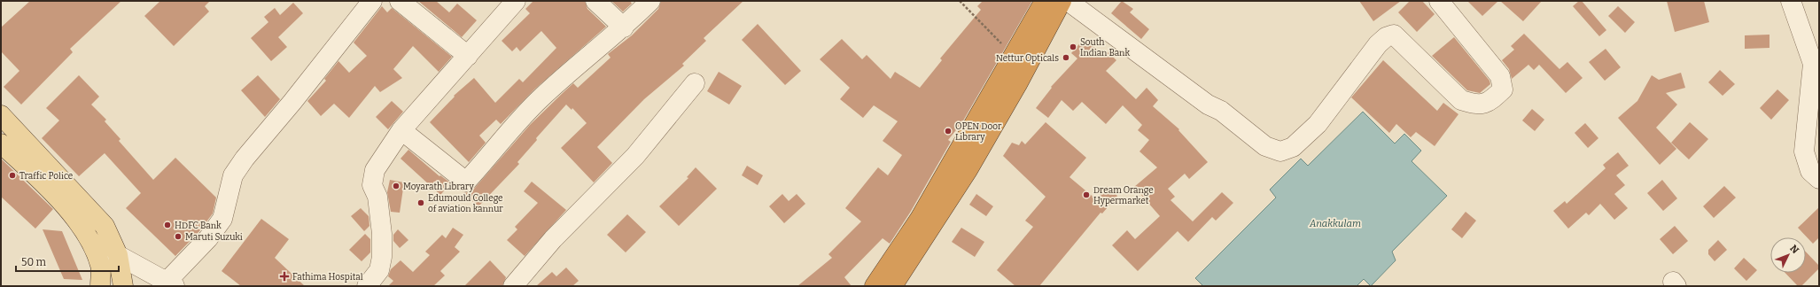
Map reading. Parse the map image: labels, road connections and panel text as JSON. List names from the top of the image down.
{
  "water": ["Anakkulam"],
  "places": {
    "other": [
      "South Indian Bank",
      "Nettur Opticals",
      "OPEN Door Library",
      "Traffic Police",
      "Moyarath Library",
      "Dream Orange Hypermarket",
      "Edumould College of aviation kannur",
      "HDFC Bank",
      "Maruti Suzuki"
    ],
    "health": ["Fathima Hospital"]
  },
  "scale_bar": "50 m",
  "north": "top right"
}
